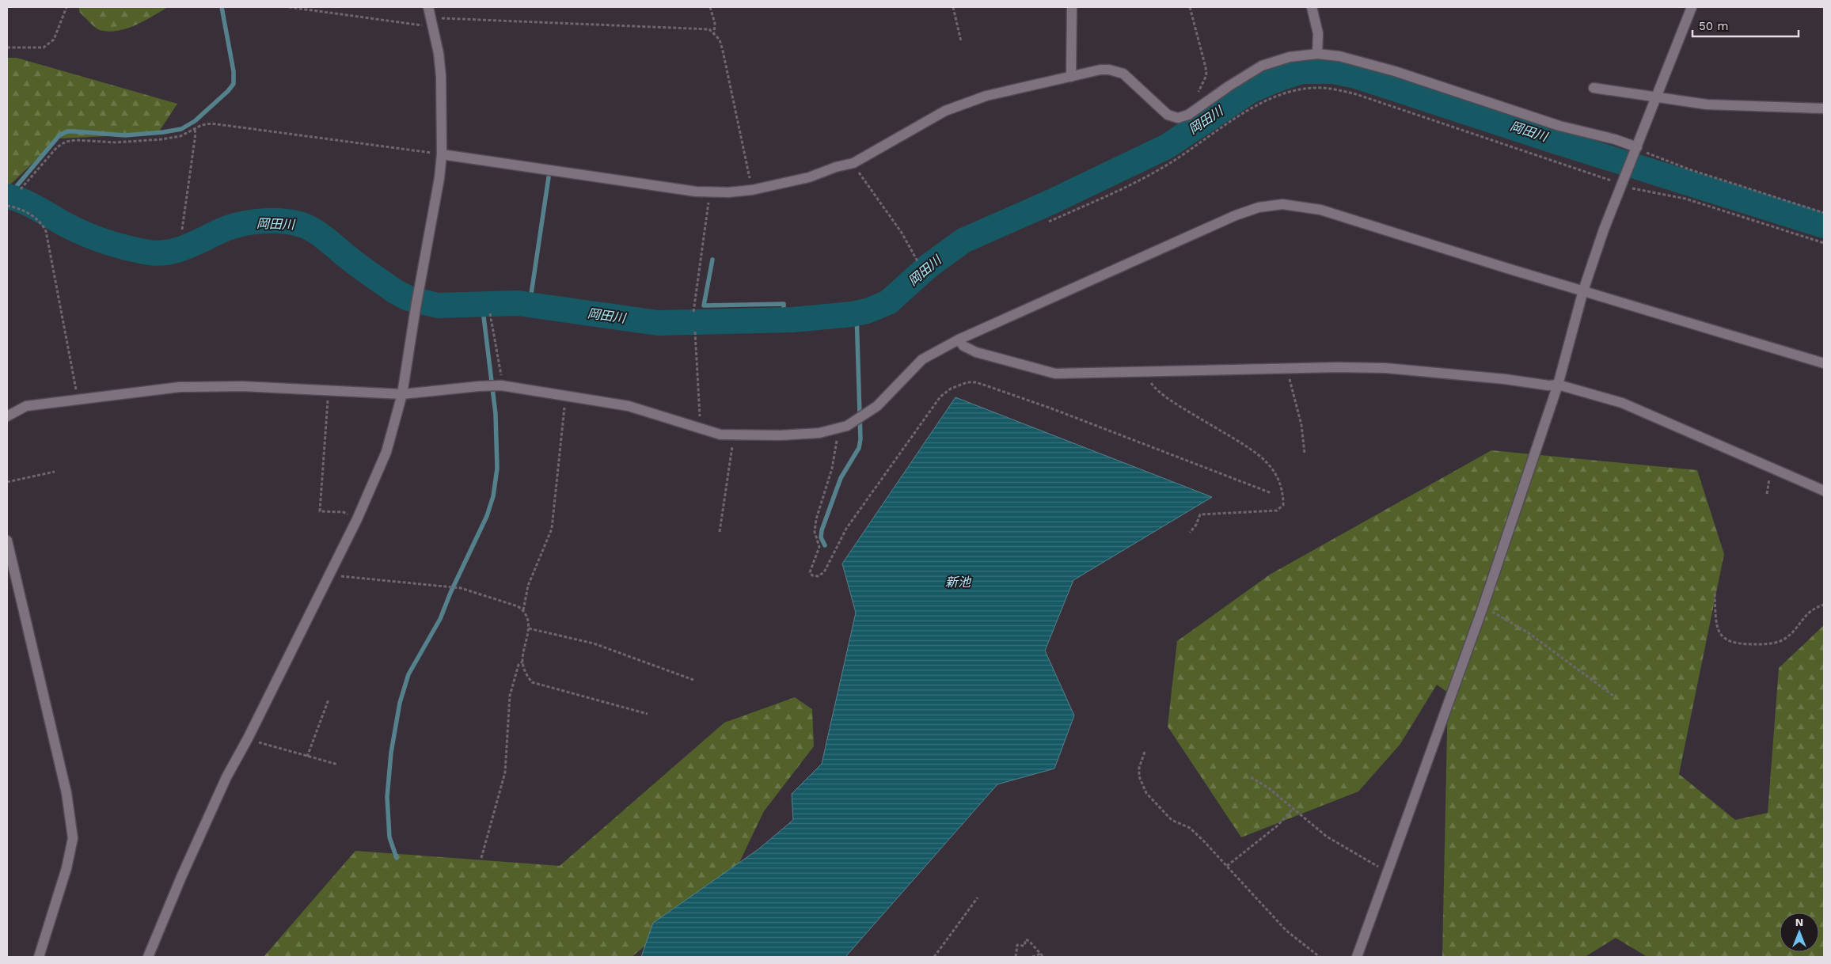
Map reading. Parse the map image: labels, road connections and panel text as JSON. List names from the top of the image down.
{
  "water": ["岡田川", "新池"],
  "scale_bar": "50 m",
  "north": "top"
}
